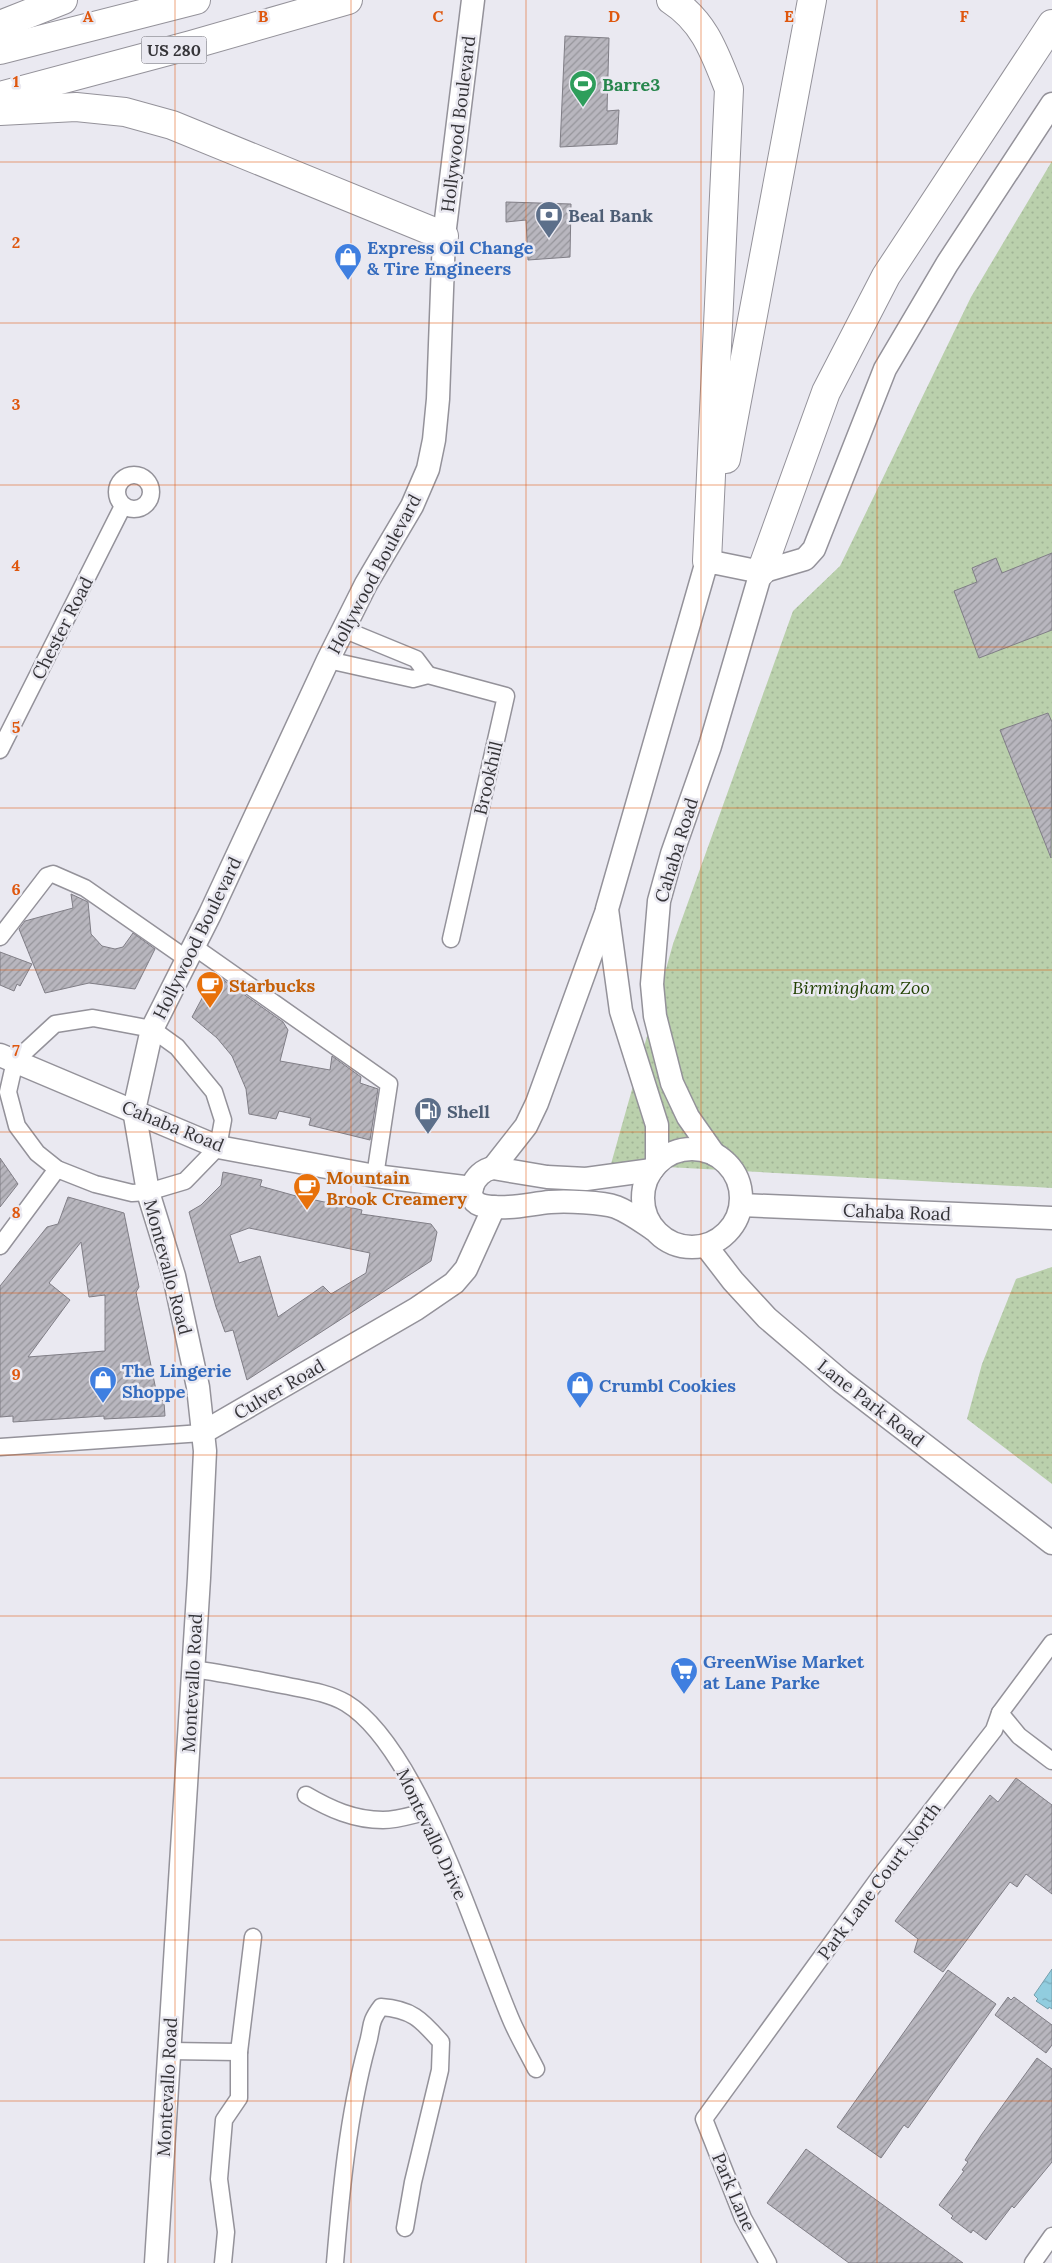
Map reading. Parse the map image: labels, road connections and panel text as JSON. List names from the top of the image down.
{
  "streets": {
    "highway": ["US 280"],
    "street": [
      "Hollywood Boulevard",
      "Chester Road",
      "Brookhill",
      "Cahaba Road",
      "Montevallo Road",
      "Culver Road",
      "Lane Park Road",
      "Montevallo Drive",
      "Park Lane Court North",
      "Park Lane"
    ]
  },
  "crossings": [
    ["Hollywood Boulevard", "Brookhill"],
    ["Hollywood Boulevard", "Cahaba Road"],
    ["Hollywood Boulevard", "Montevallo Road"],
    ["Cahaba Road", "Montevallo Road"],
    ["Cahaba Road", "Lane Park Road"],
    ["Montevallo Road", "Culver Road"],
    ["Montevallo Road", "Montevallo Drive"],
    ["Park Lane Court North", "Park Lane"]
  ],
  "parks": ["Birmingham Zoo"],
  "places": {
    "sports": ["Barre3"],
    "bank": ["Beal Bank"],
    "shop": ["Express Oil Change & Tire Engineers", "The Lingerie Shoppe", "Crumbl Cookies"],
    "cafe": ["Starbucks", "Mountain Brook Creamery"],
    "fuel station": ["Shell"],
    "supermarket": ["GreenWise Market at Lane Parke"]
  },
  "grid": {
    "columns": [
      "A",
      "B",
      "C",
      "D",
      "E",
      "F"
    ],
    "rows": [
      "1",
      "2",
      "3",
      "4",
      "5",
      "6",
      "7",
      "8",
      "9"
    ]
  }
}
